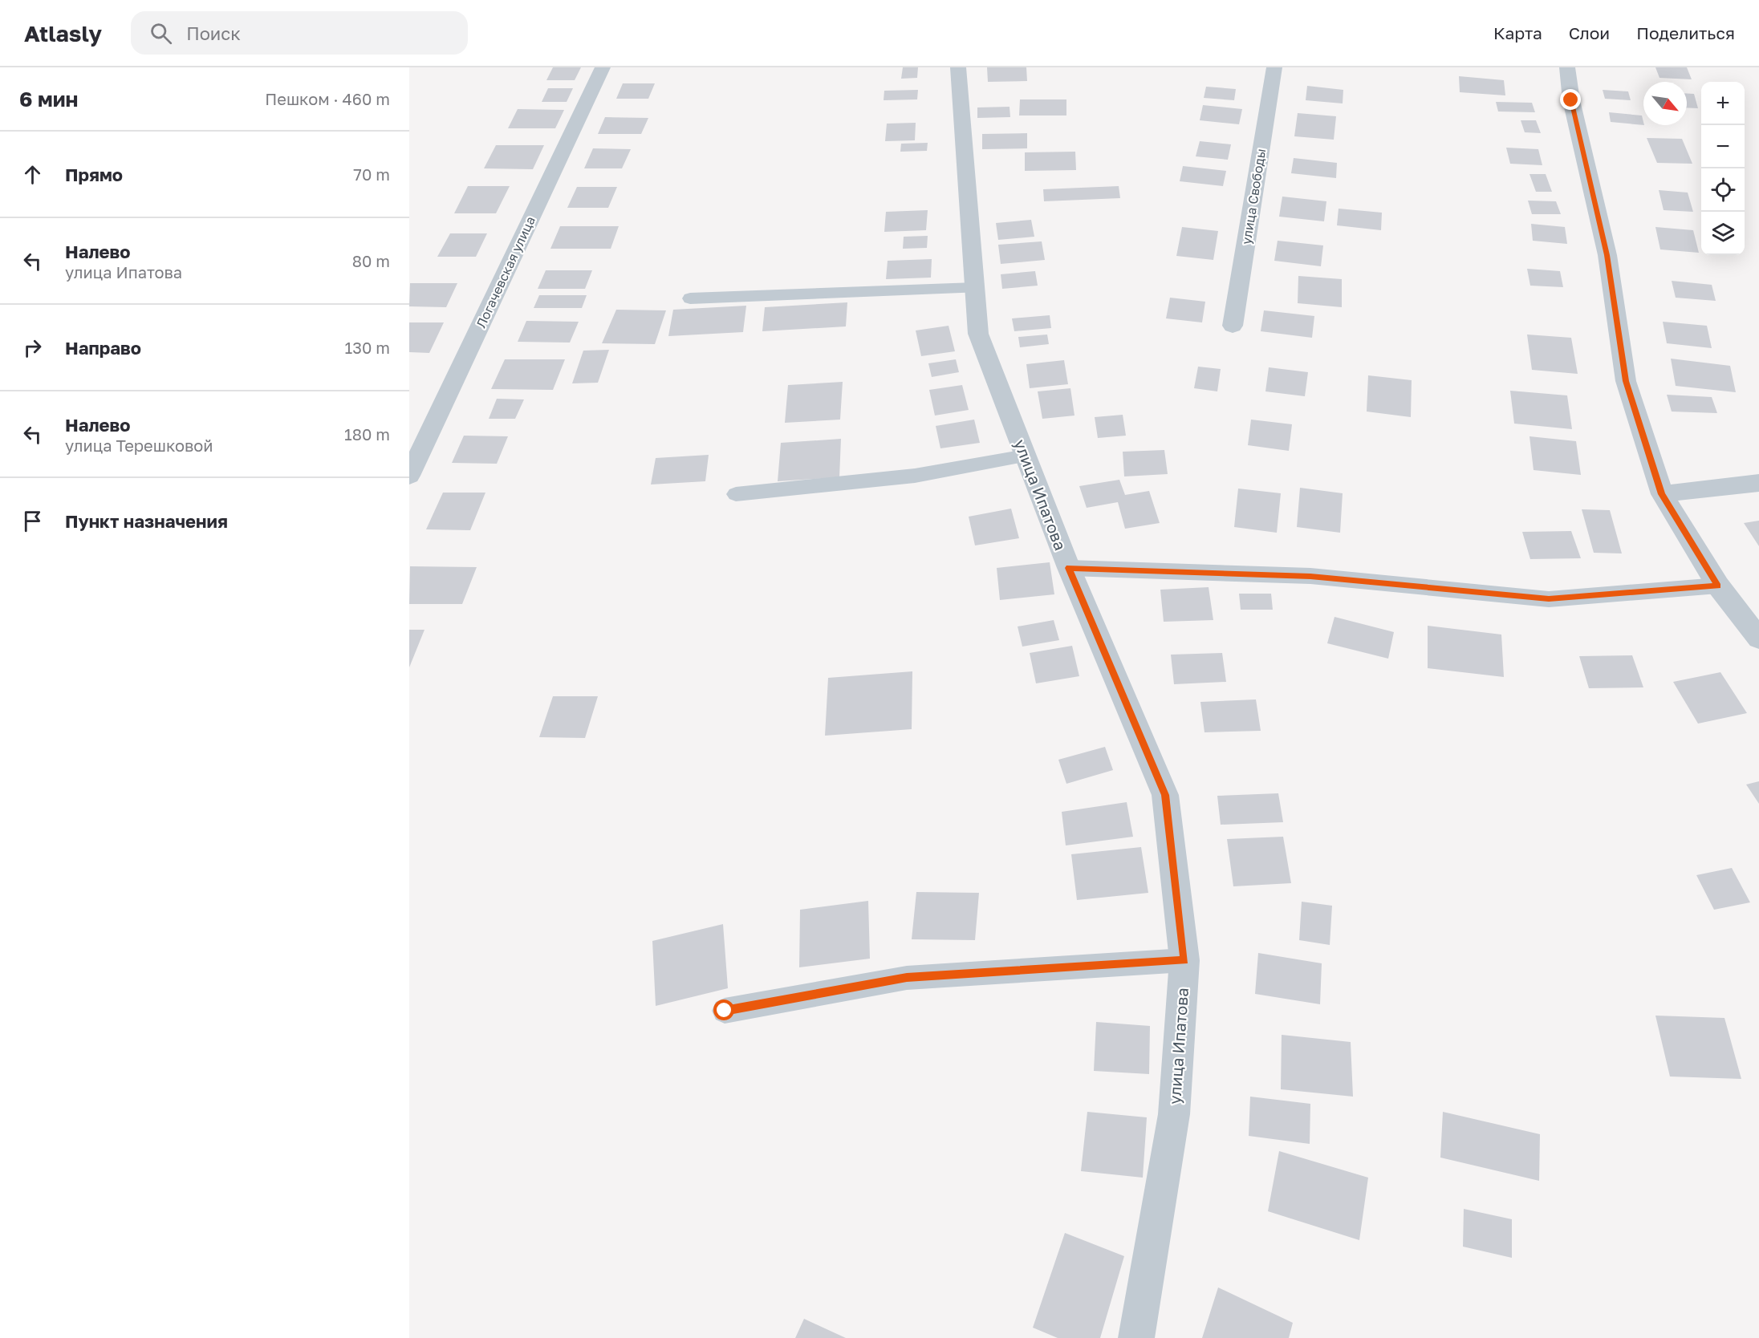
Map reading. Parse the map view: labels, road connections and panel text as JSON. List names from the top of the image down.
{
  "streets": {
    "street": ["улица Свободы", "Логачевская улица", "улица Ипатова"]
  },
  "north": "bottom right",
  "page": {
    "header": "Atlasly",
    "search": "Поиск",
    "nav": ["Карта", "Слои", "Поделиться"],
    "heading": ["6 мин", "Пешком · 460 m"],
    "map_buttons": ["+", "−"],
    "list": [
      ["Прямо", "70 m"],
      ["Налево", "улица Ипатова", "80 m"],
      ["Направо", "130 m"],
      ["Налево", "улица Терешковой", "180 m"],
      "Пункт назначения"
    ]
  }
}
